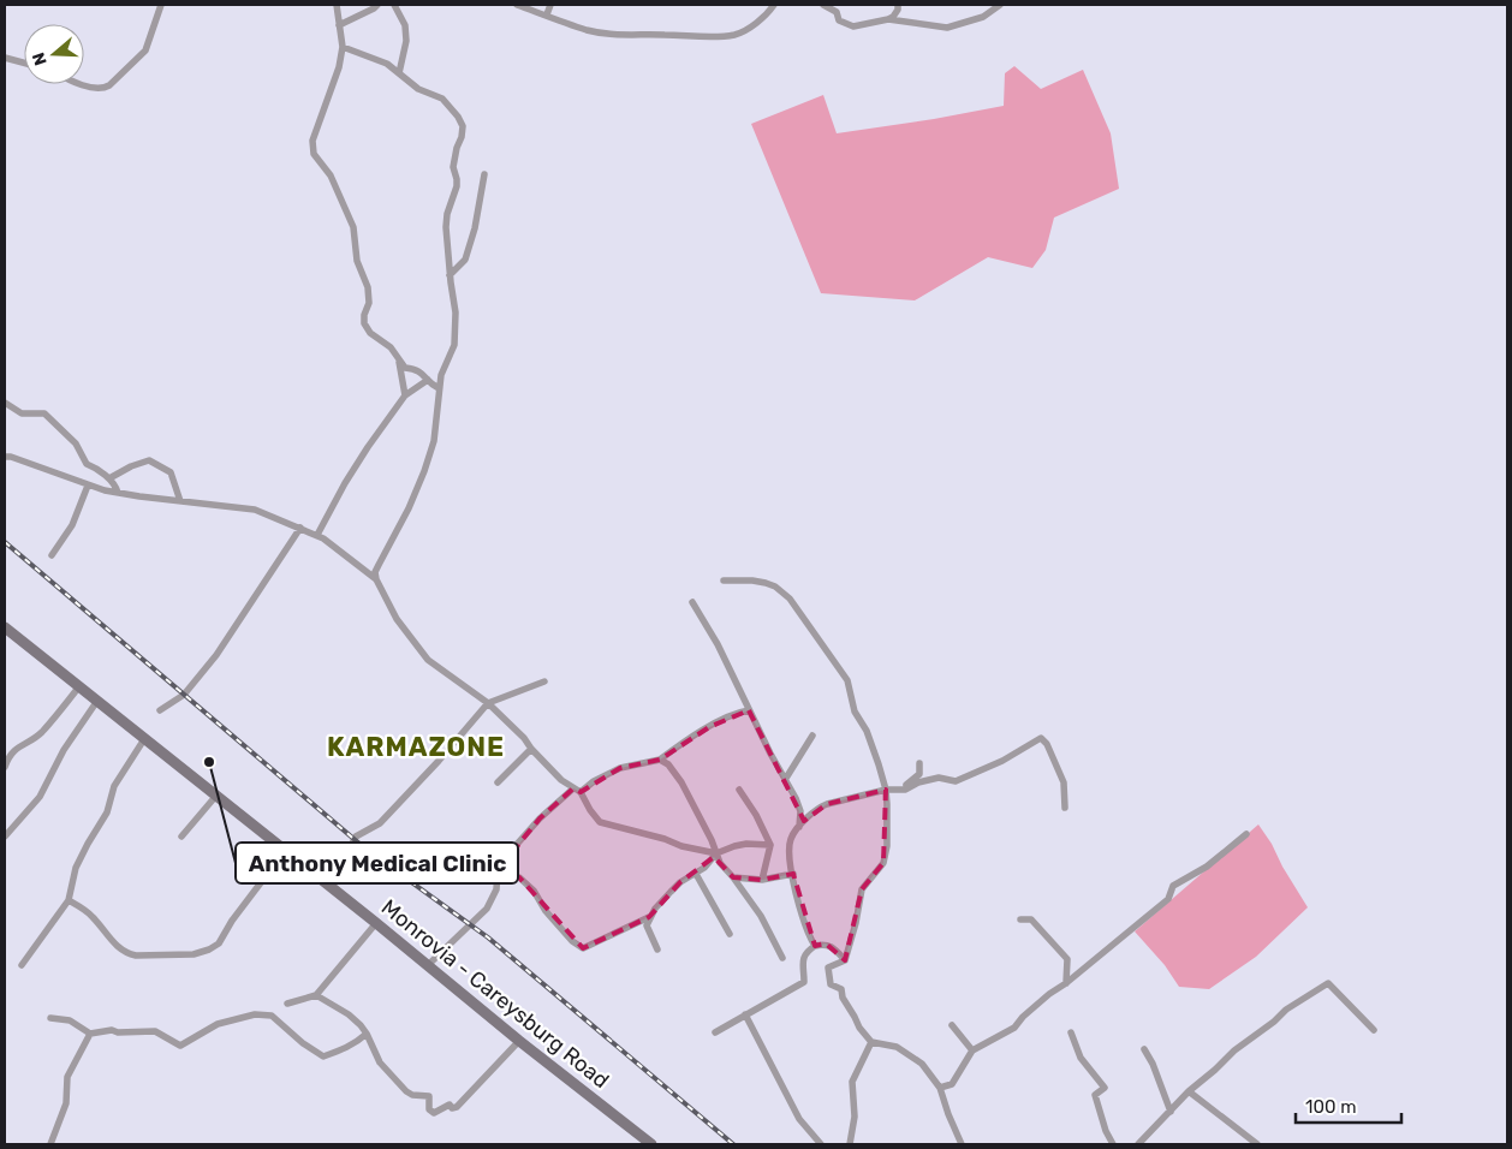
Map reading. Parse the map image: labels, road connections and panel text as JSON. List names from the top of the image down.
{
  "streets": {
    "main road": ["Monrovia - Careysburg Road"]
  },
  "districts": ["KARMAZONE"],
  "places": ["Anthony Medical Clinic"],
  "scale_bar": "100 m",
  "north": "left"
}
